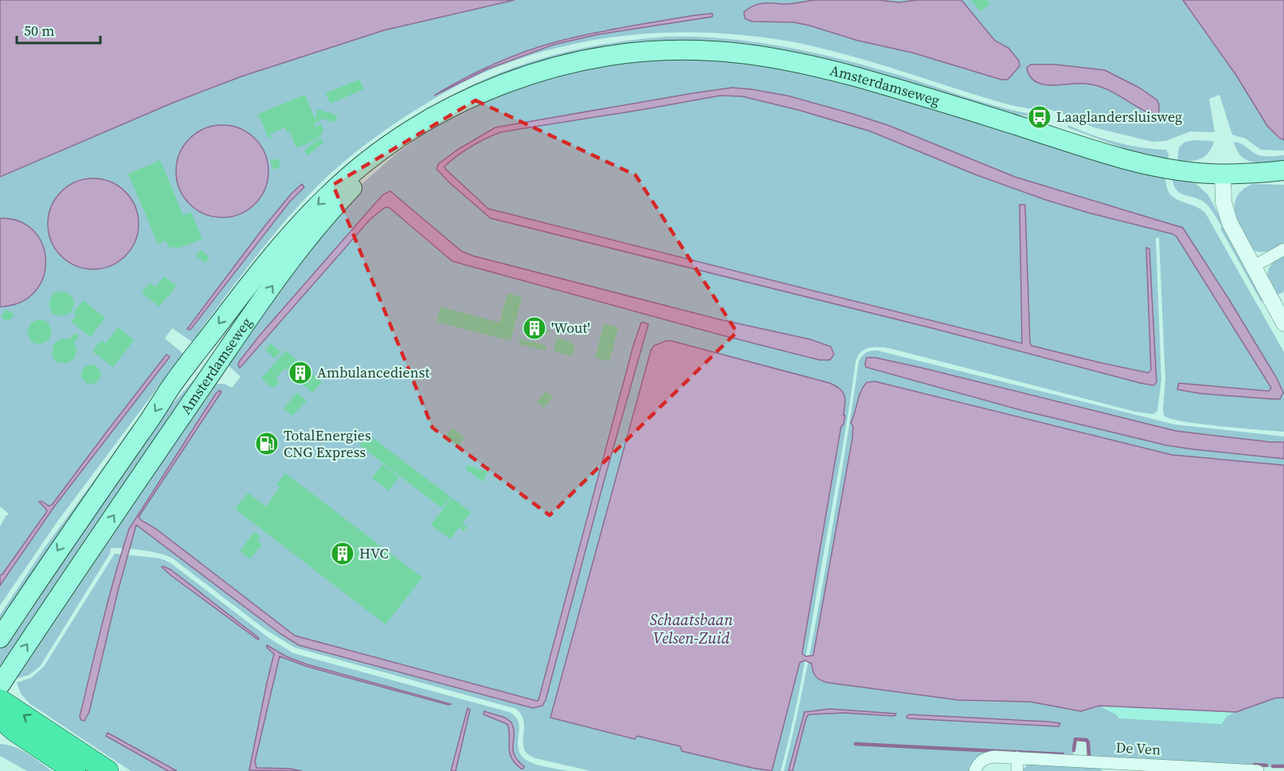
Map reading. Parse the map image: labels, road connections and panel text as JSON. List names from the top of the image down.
{
  "streets": {
    "main road": ["Amsterdamseweg"],
    "street": ["De Ven"]
  },
  "water": ["Schaatsbaan Velsen-Zuid"],
  "places": {
    "bus stop": ["Laaglandersluisweg"],
    "building": ["'Wout'", "Ambulancedienst", "HVC"],
    "fuel station": ["TotalEnergies CNG Express"]
  },
  "scale_bar": "50 m"
}
